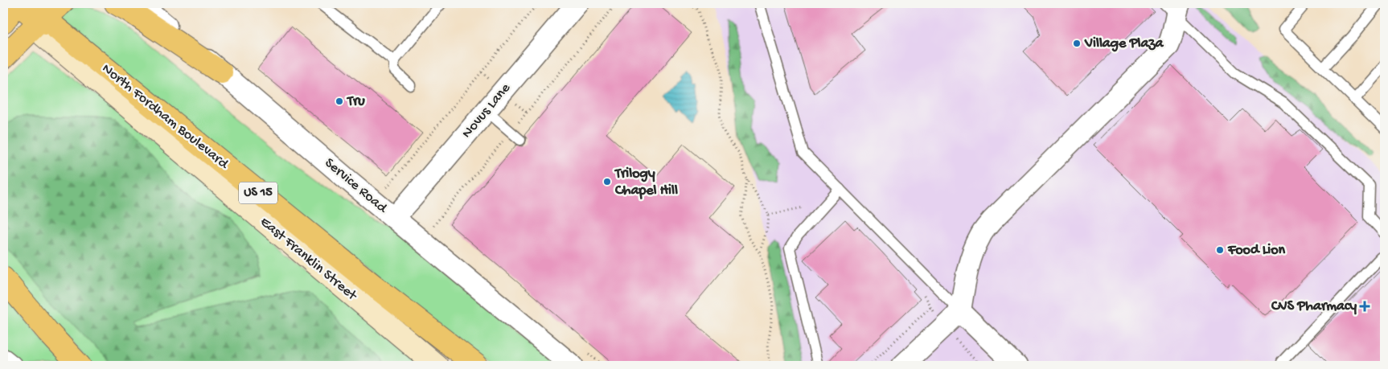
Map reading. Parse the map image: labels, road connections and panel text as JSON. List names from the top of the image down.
{
  "streets": {
    "highway": ["North Fordham Boulevard", "US 15"],
    "main road": ["East Franklin Street"],
    "street": ["Novus Lane", "Service Road"]
  },
  "crossings": [
    ["Novus Lane", "Service Road"],
    ["North Fordham Boulevard", "US 15"],
    ["North Fordham Boulevard", "East Franklin Street"],
    ["US 15", "East Franklin Street"]
  ],
  "places": {
    "other": [
      "Village Plaza",
      "Tru",
      "Trilogy Chapel Hill",
      "Food Lion"
    ],
    "health": ["CVS Pharmacy"]
  }
}
